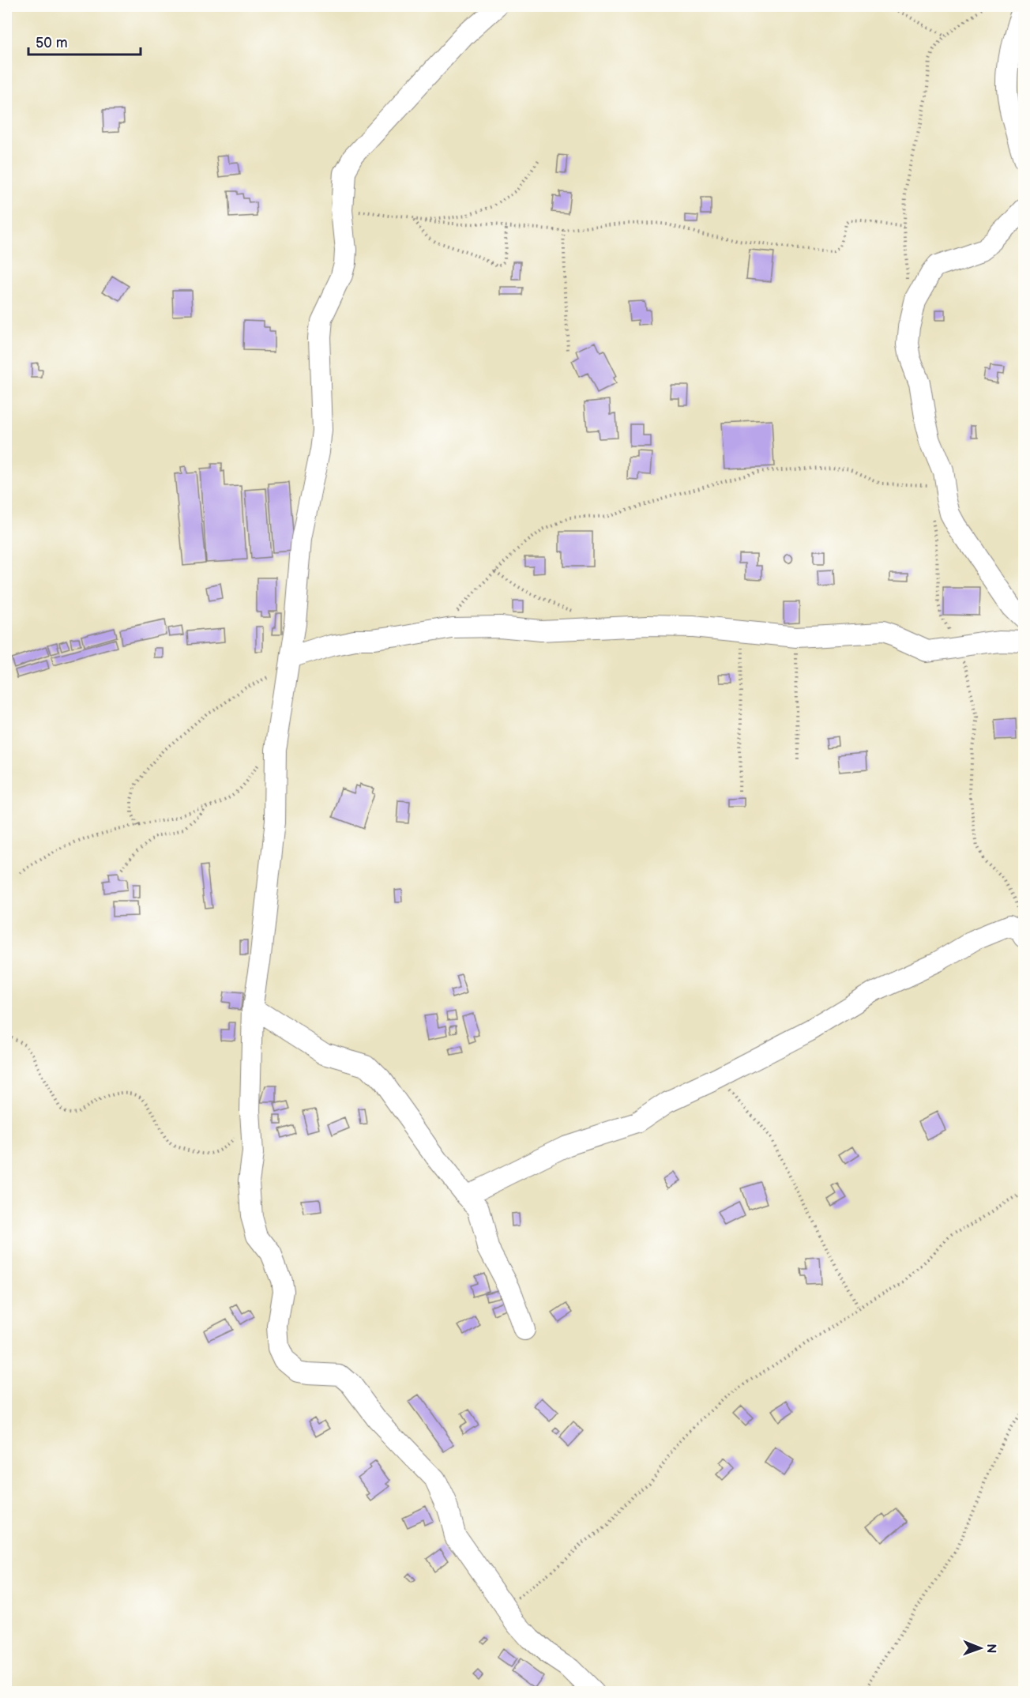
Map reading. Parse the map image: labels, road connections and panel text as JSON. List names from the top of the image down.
{
  "scale_bar": "50 m",
  "north": "right"
}
